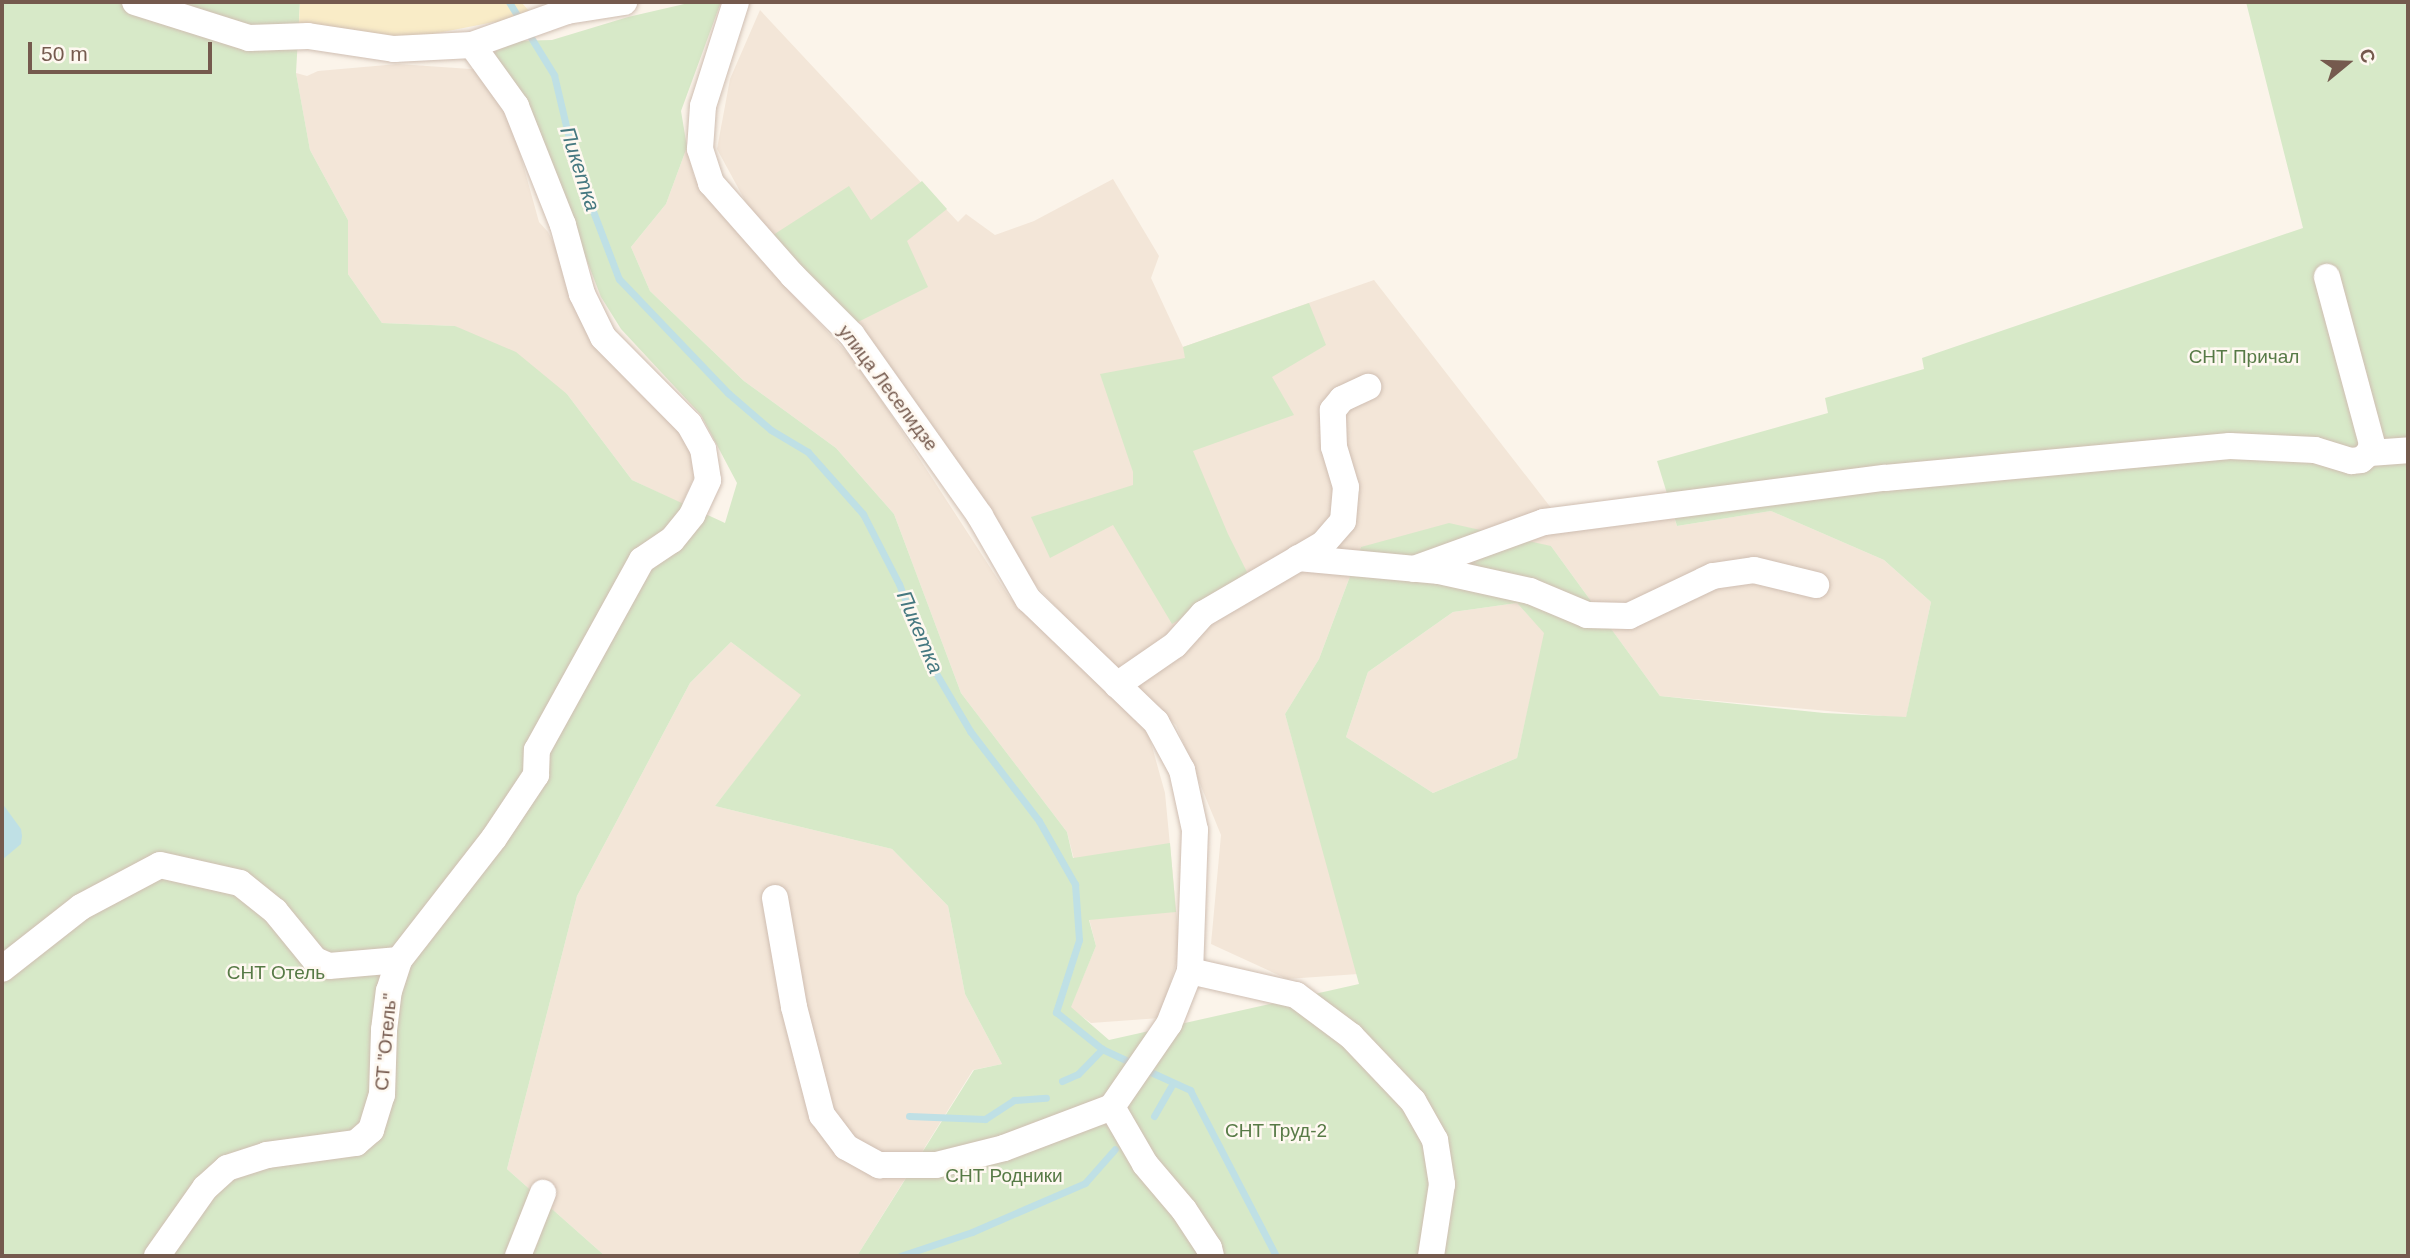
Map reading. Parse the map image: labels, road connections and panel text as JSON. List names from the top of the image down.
{
  "streets": {
    "street": ["улица Леселидзе", "СТ \"Отель\""]
  },
  "water": ["Пикетка"],
  "parks": [
    "СНТ Причал",
    "СНТ Отель",
    "СНТ Труд-2",
    "СНТ Родники"
  ],
  "scale_bar": "50 m",
  "north": "right"
}
